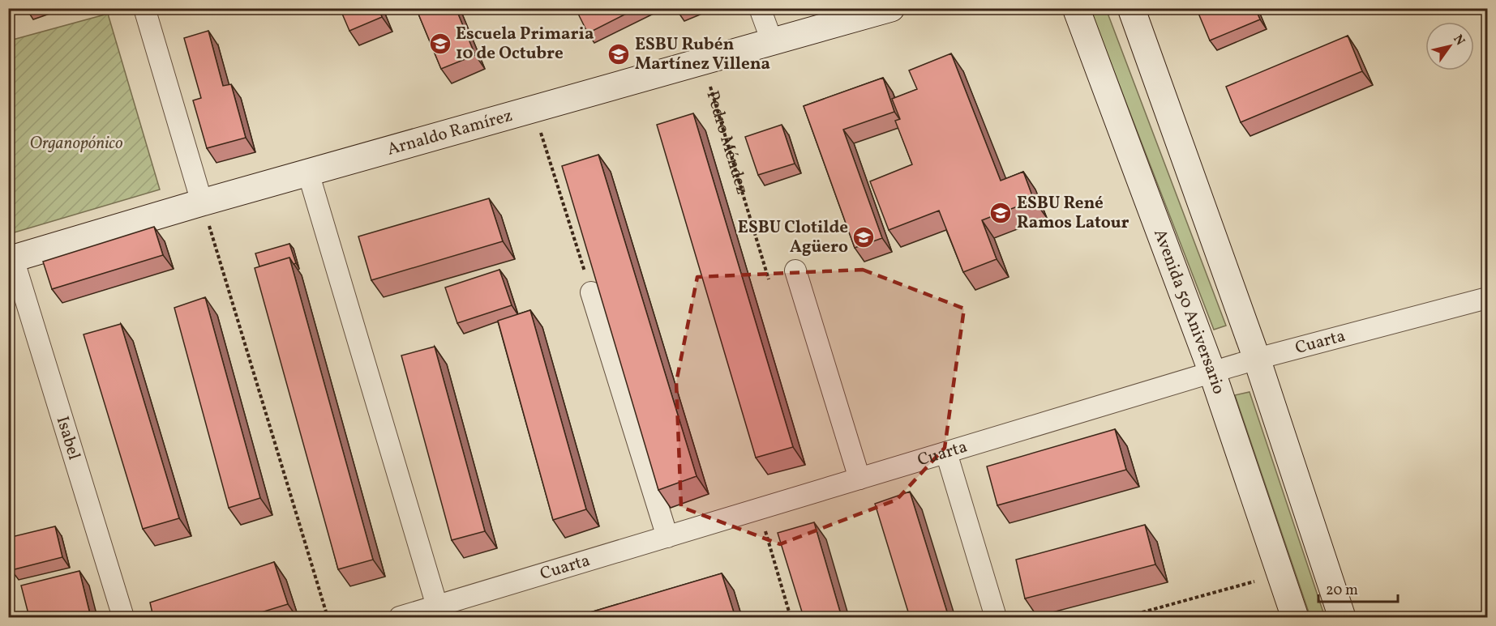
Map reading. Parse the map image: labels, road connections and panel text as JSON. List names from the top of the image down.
{
  "streets": {
    "main road": ["Arnaldo Ramírez", "Avenida 50 Aniversario"],
    "street": ["Cuarta", "Isabel"],
    "path": ["Pedro Méndez"]
  },
  "crossings": [
    ["Arnaldo Ramírez", "Pedro Méndez"],
    ["Arnaldo Ramírez", "Isabel"],
    ["Avenida 50 Aniversario", "Cuarta"]
  ],
  "parks": ["Organopónico"],
  "places": {
    "school or university": [
      "Escuela Primaria 10 de Octubre",
      "ESBU Rubén Martínez Villena",
      "ESBU René Ramos Latour",
      "ESBU Clotilde Agüero"
    ]
  },
  "scale_bar": "20 m",
  "north": "top right"
}
